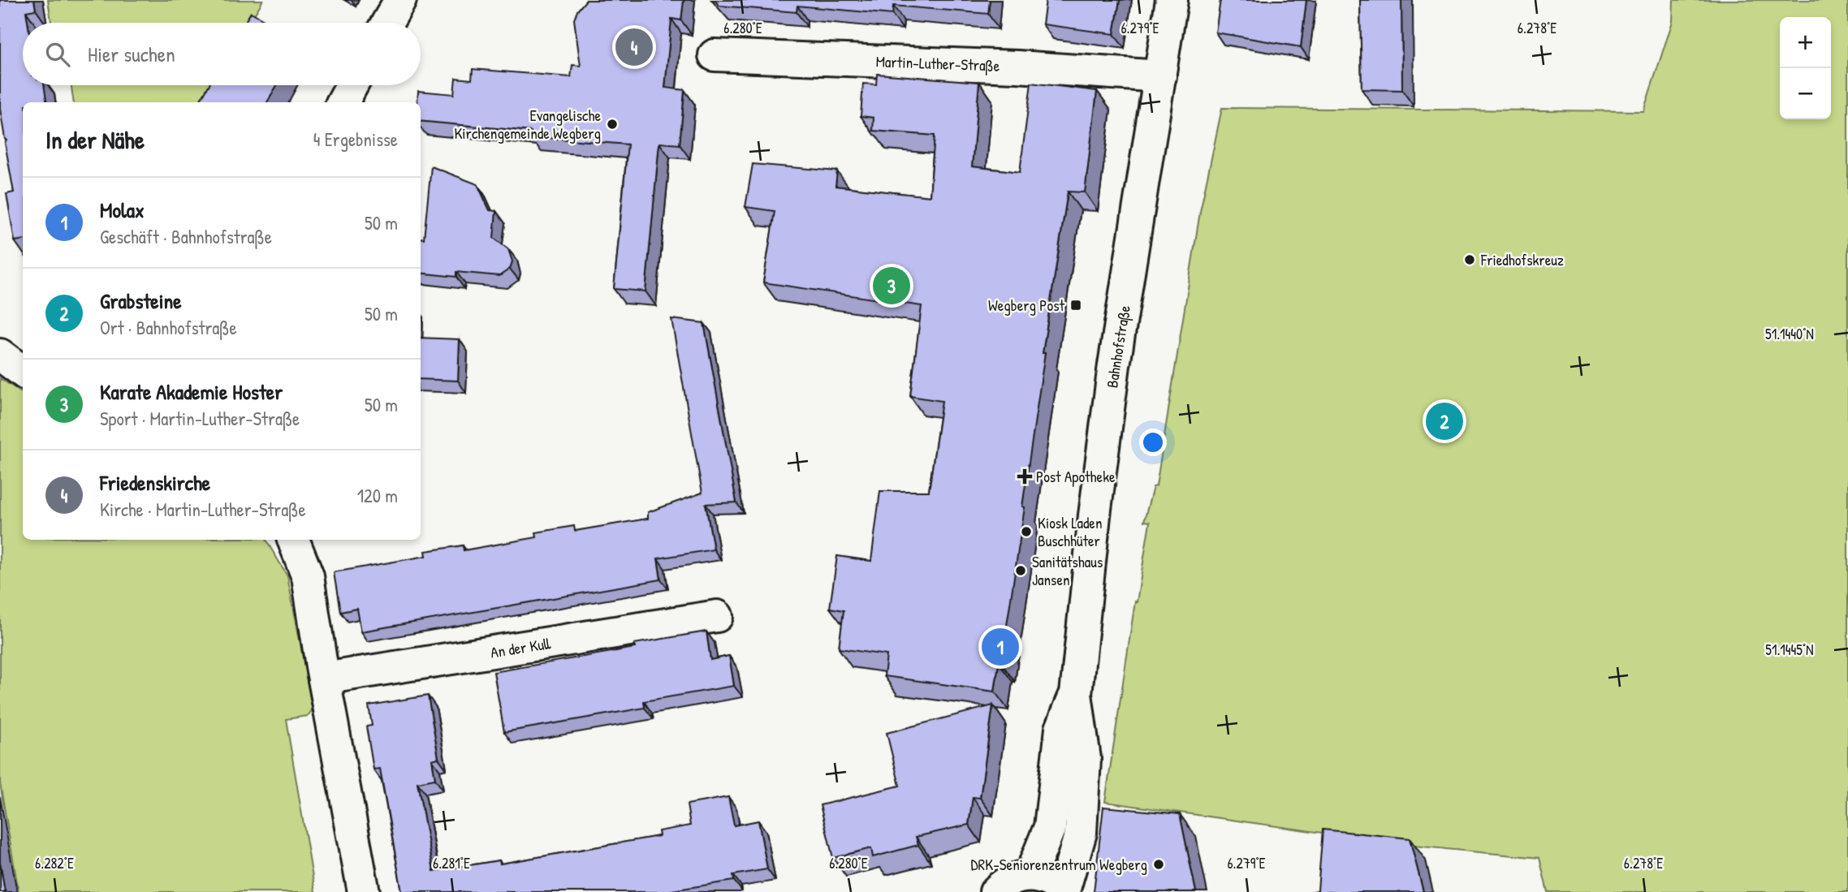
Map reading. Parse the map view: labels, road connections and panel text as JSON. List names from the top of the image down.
{
  "streets": {
    "street": ["Martin-Luther-Straße", "Bahnhofstraße", "An der Kull"]
  },
  "crossings": [
    ["Martin-Luther-Straße", "Bahnhofstraße"]
  ],
  "places": {
    "other": [
      "Evangelische Kirchengemeinde Wegberg",
      "Friedhofskreuz",
      "Kiosk Laden Buschhüter",
      "Sanitätshaus Jansen",
      "DRK-Seniorenzentrum Wegberg"
    ],
    "transit": ["Wegberg Post"],
    "health": ["Post Apotheke"]
  },
  "page": {
    "map_buttons": ["+", "−"],
    "search": "Hier suchen",
    "pins": [
      "4",
      "3",
      "2",
      "1"
    ],
    "heading": ["In der Nähe", "4 Ergebnisse"],
    "list": [
      {
        "mark": "1",
        "name": "Molax",
        "note": "Geschäft · Bahnhofstraße",
        "value": "50 m"
      },
      {
        "mark": "2",
        "name": "Grabsteine",
        "note": "Ort · Bahnhofstraße",
        "value": "50 m"
      },
      {
        "mark": "3",
        "name": "Karate Akademie Hoster",
        "note": "Sport · Martin-Luther-Straße",
        "value": "50 m"
      },
      {
        "mark": "4",
        "name": "Friedenskirche",
        "note": "Kirche · Martin-Luther-Straße",
        "value": "120 m"
      }
    ]
  },
  "coordinates": [
    "6.280°E",
    "6.279°E",
    "6.278°E",
    "51.1440°N",
    "51.1445°N",
    "6.282°E",
    "6.281°E"
  ]
}
